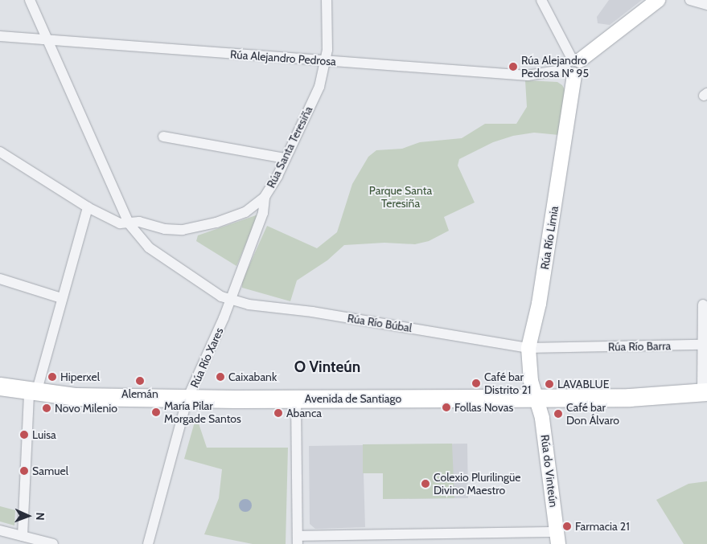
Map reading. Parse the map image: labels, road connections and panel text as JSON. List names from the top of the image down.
{
  "streets": {
    "highway": ["Avenida de Santiago"],
    "street": [
      "Rúa Alejandro Pedrosa",
      "Rúa Santa Teresiña",
      "Rúa Río Limia",
      "Rúa Río Búbal",
      "Rúa Río Barra",
      "Rúa Río Xares",
      "Rúa do Vinteún"
    ]
  },
  "crossings": [
    ["Rúa Alejandro Pedrosa", "Rúa Santa Teresiña"],
    ["Rúa Alejandro Pedrosa", "Rúa Río Limia"],
    ["Rúa Santa Teresiña", "Rúa Río Xares"],
    ["Rúa Río Limia", "Rúa Río Búbal"],
    ["Rúa Río Limia", "Rúa Río Barra"],
    ["Rúa Río Limia", "Avenida de Santiago"],
    ["Rúa Río Limia", "Rúa do Vinteún"],
    ["Rúa Río Búbal", "Rúa Río Barra"],
    ["Rúa Río Búbal", "Rúa Río Xares"],
    ["Rúa Río Xares", "Avenida de Santiago"],
    ["Avenida de Santiago", "Rúa do Vinteún"]
  ],
  "districts": ["O Vinteún"],
  "parks": ["Parque Santa Teresiña"],
  "places": [
    "Rúa Alejandro Pedrosa Nº 95",
    "Hiperxel",
    "Caixabank",
    "Alemán",
    "Café bar Distrito 21",
    "LAVABLUE",
    "Follas Novas",
    "Novo Milenio",
    "María Pilar Morgade Santos",
    "Abanca",
    "Café bar Don Álvaro",
    "Luisa",
    "Samuel",
    "Colexio Plurilingüe Divino Maestro",
    "Farmacia 21"
  ],
  "north": "right"
}
